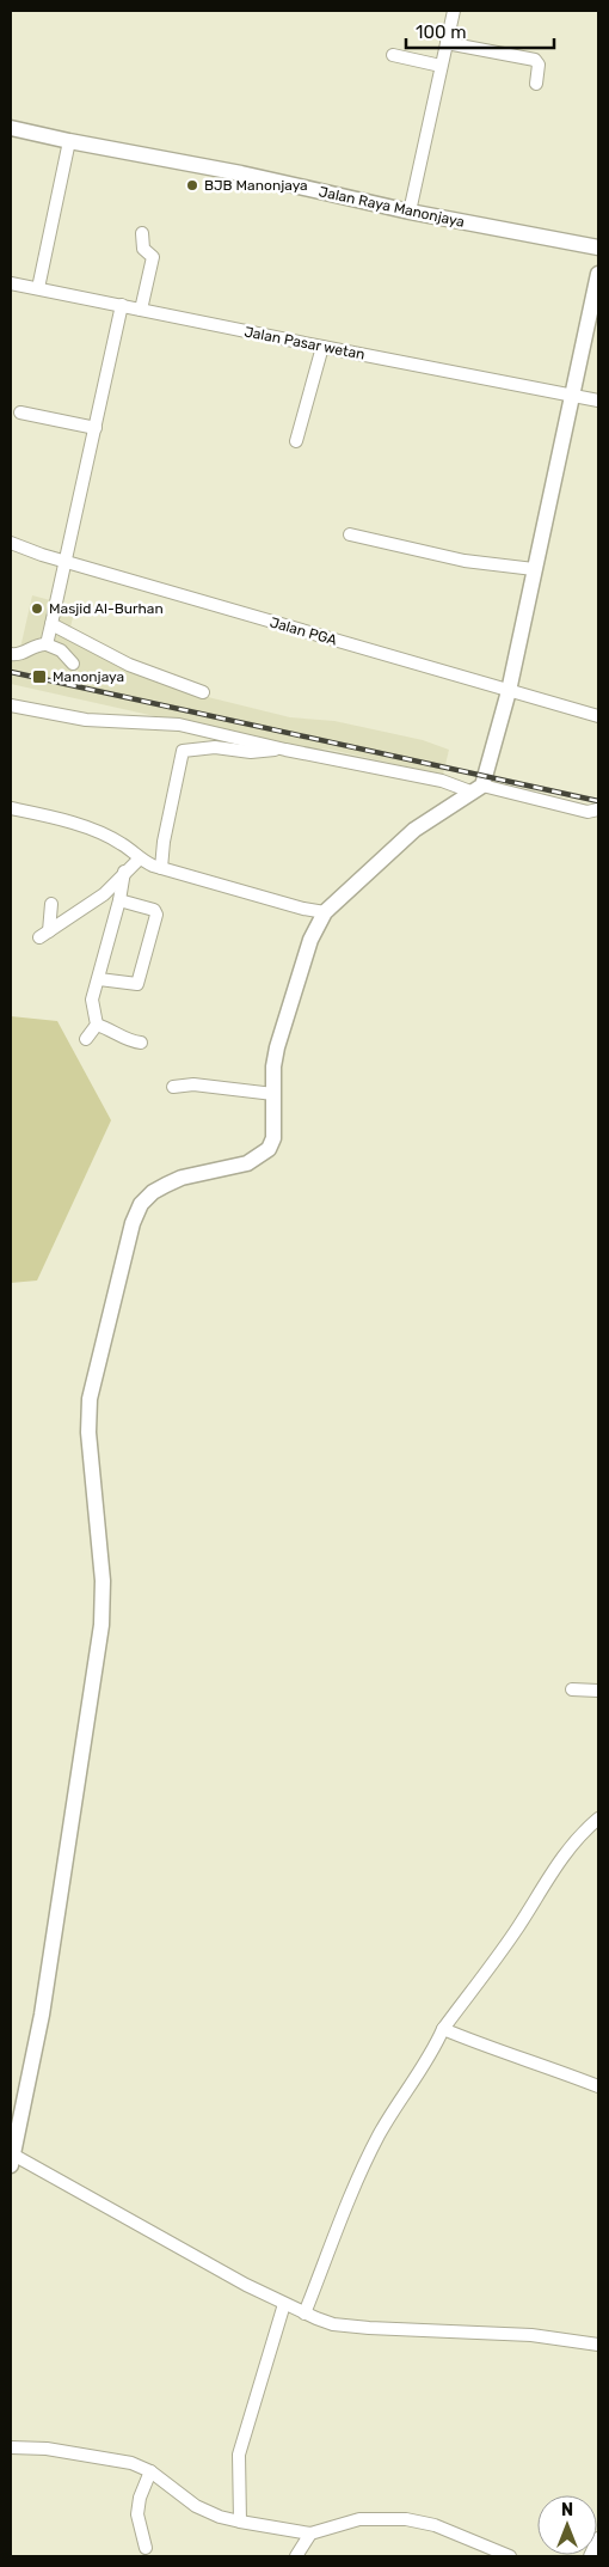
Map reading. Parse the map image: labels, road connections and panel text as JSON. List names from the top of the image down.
{
  "streets": {
    "main road": ["Jalan Raya Manonjaya"],
    "street": ["Jalan Pasar wetan", "Jalan PGA"]
  },
  "places": {
    "other": ["BJB Manonjaya", "Masjid Al-Burhan"],
    "transit": ["Manonjaya"]
  },
  "scale_bar": "100 m",
  "north": "top"
}
